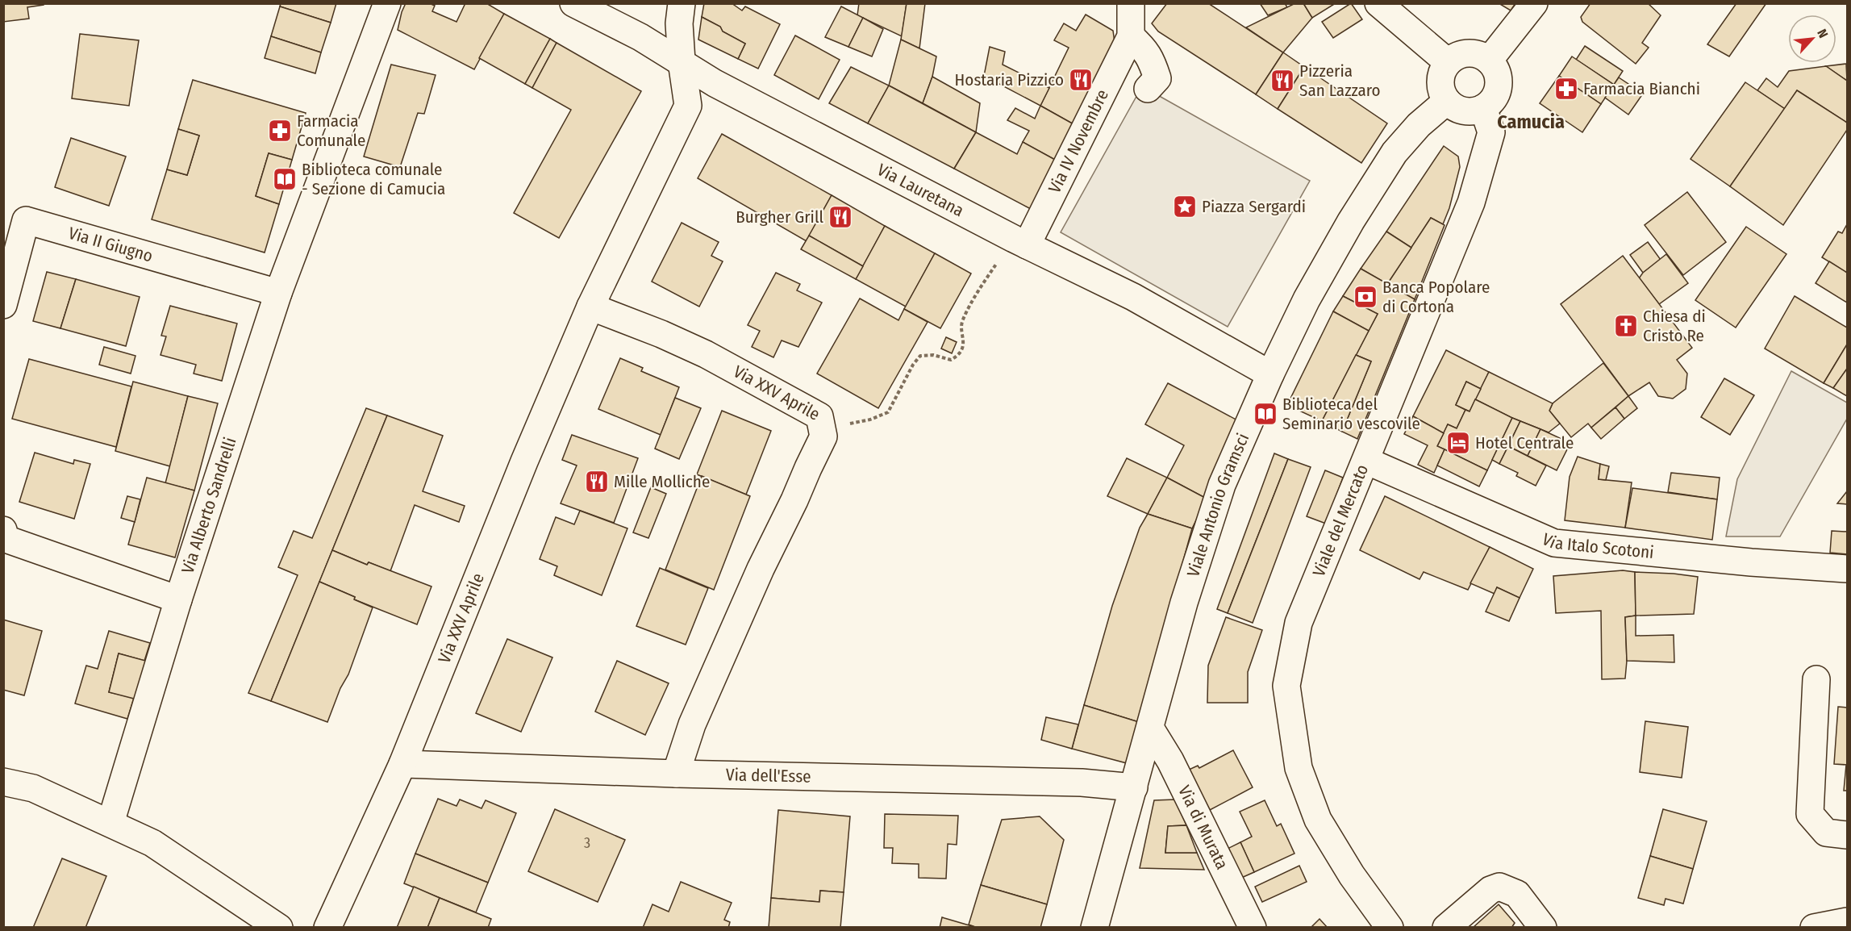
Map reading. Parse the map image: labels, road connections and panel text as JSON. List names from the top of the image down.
{
  "streets": {
    "street": [
      "Via IV Novembre",
      "Via Lauretana",
      "Via II Giugno",
      "Via XXV Aprile",
      "Via Alberto Sandrelli",
      "Viale Antonio Gramsci",
      "Viale del Mercato",
      "Via Italo Scotoni",
      "Via dell'Esse",
      "Via di Murata"
    ]
  },
  "crossings": [
    ["Via IV Novembre", "Via Lauretana"],
    ["Via Lauretana", "Via XXV Aprile"],
    ["Via Lauretana", "Viale Antonio Gramsci"],
    ["Via II Giugno", "Via Alberto Sandrelli"],
    ["Via XXV Aprile", "Via dell'Esse"],
    ["Viale Antonio Gramsci", "Viale del Mercato"],
    ["Viale Antonio Gramsci", "Via dell'Esse"],
    ["Viale Antonio Gramsci", "Via di Murata"],
    ["Viale del Mercato", "Via Italo Scotoni"]
  ],
  "districts": ["Camucia"],
  "places": {
    "restaurant": [
      "Hostaria Pizzico",
      "Pizzeria San Lazzaro",
      "Burgher Grill",
      "Mille Molliche"
    ],
    "pharmacy": ["Farmacia Bianchi", "Farmacia Comunale"],
    "library": ["Biblioteca comunale - Sezione di Camucia", "Biblioteca del Seminario vescovile"],
    "place": ["Piazza Sergardi"],
    "bank": ["Banca Popolare di Cortona"],
    "church": ["Chiesa di Cristo Re"],
    "hotel": ["Hotel Centrale"]
  },
  "house_numbers": ["3"],
  "north": "top right"
}
